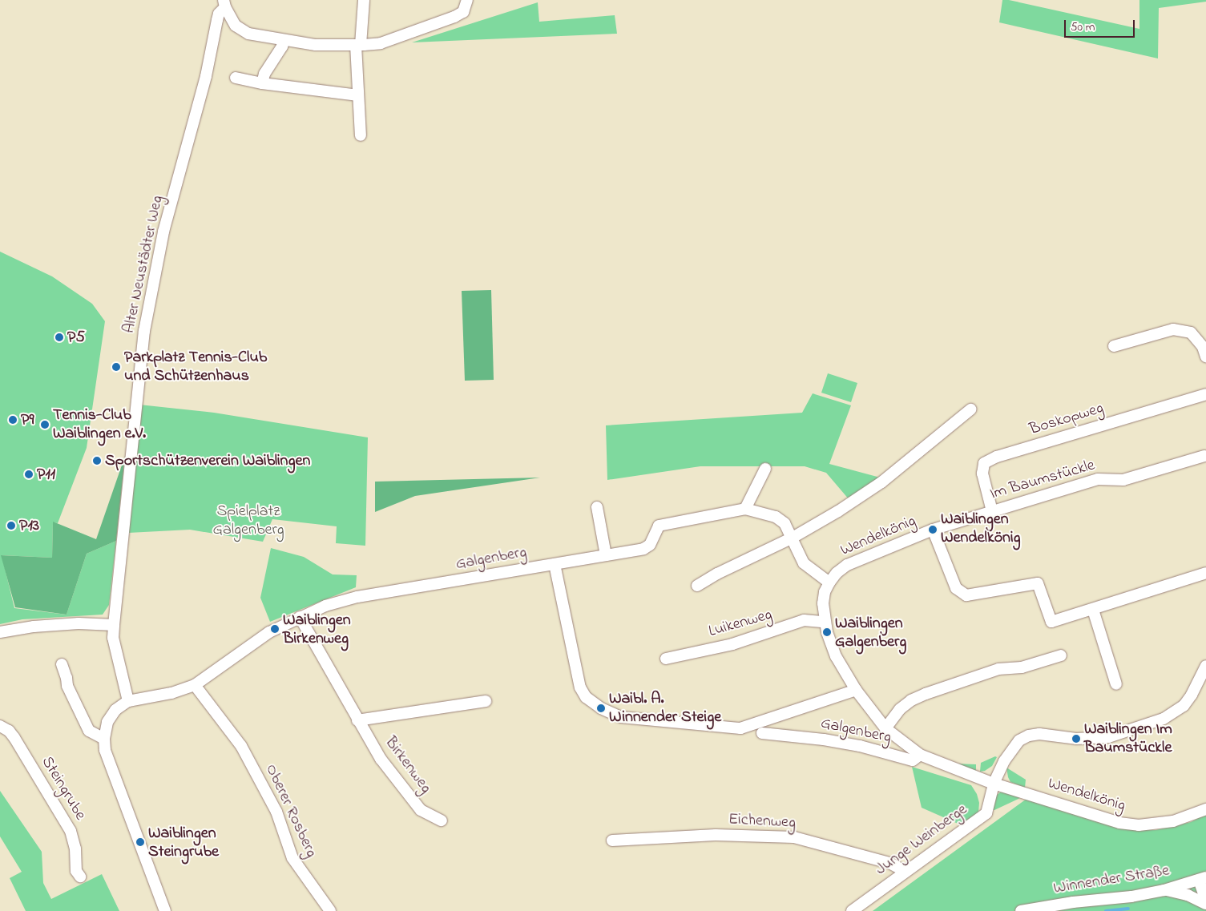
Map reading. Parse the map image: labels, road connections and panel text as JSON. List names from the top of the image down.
{
  "streets": {
    "street": [
      "Alter Neustädter Weg",
      "Boskopweg",
      "Im Baumstückle",
      "Wendelkönig",
      "Galgenberg",
      "Luikenweg",
      "Birkenweg",
      "Steingrube",
      "Oberer Rosberg",
      "Eichenweg",
      "Junge Weinberge",
      "Winnender Straße"
    ]
  },
  "crossings": [
    ["Alter Neustädter Weg", "Galgenberg"],
    ["Boskopweg", "Im Baumstückle"],
    ["Im Baumstückle", "Wendelkönig"],
    ["Wendelkönig", "Galgenberg"],
    ["Wendelkönig", "Luikenweg"],
    ["Wendelkönig", "Junge Weinberge"],
    ["Galgenberg", "Birkenweg"],
    ["Galgenberg", "Oberer Rosberg"],
    ["Eichenweg", "Junge Weinberge"]
  ],
  "parks": ["Spielplatz Galgenberg"],
  "places": [
    "P5",
    "Parkplatz Tennis-Club und Schützenhaus",
    "P9",
    "Tennis-Club Waiblingen e.V.",
    "Sportschützenverein Waiblingen",
    "P11",
    "P13",
    "Waiblingen Wendelkönig",
    "Waiblingen Birkenweg",
    "Waiblingen Galgenberg",
    "Waibl. A. Winnender Steige",
    "Waiblingen Im Baumstückle",
    "Waiblingen Steingrube"
  ],
  "scale_bar": "50 m"
}
